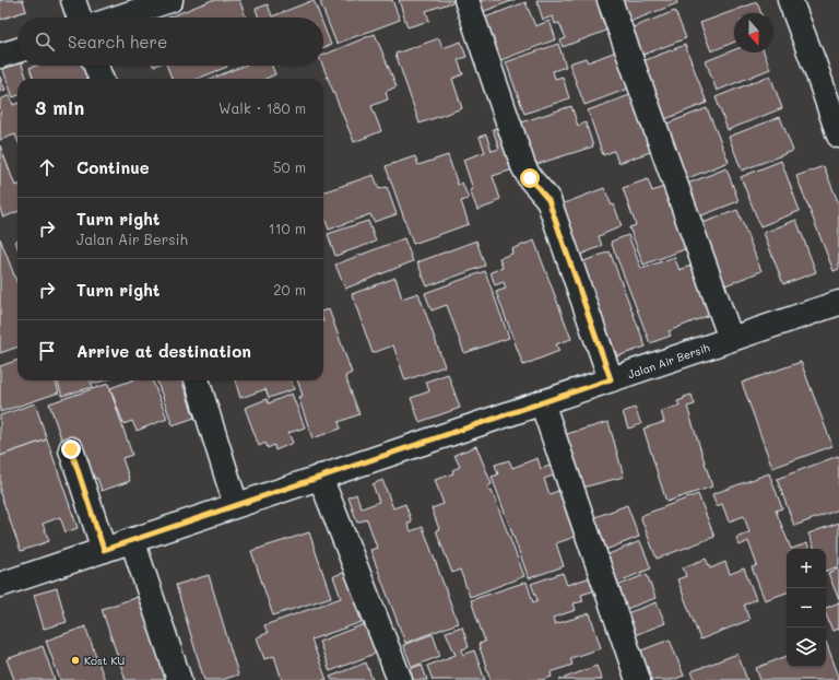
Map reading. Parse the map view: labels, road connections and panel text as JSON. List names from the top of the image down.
{
  "streets": {
    "street": ["Jalan Air Bersih"]
  },
  "places": ["Kost KU"],
  "north": "bottom",
  "page": {
    "search": "Search here",
    "heading": ["3 min", "Walk · 180 m"],
    "list": [
      ["Continue", "50 m"],
      ["Turn right", "Jalan Air Bersih", "110 m"],
      ["Turn right", "20 m"],
      "Arrive at destination"
    ],
    "map_buttons": ["+", "−"]
  }
}
